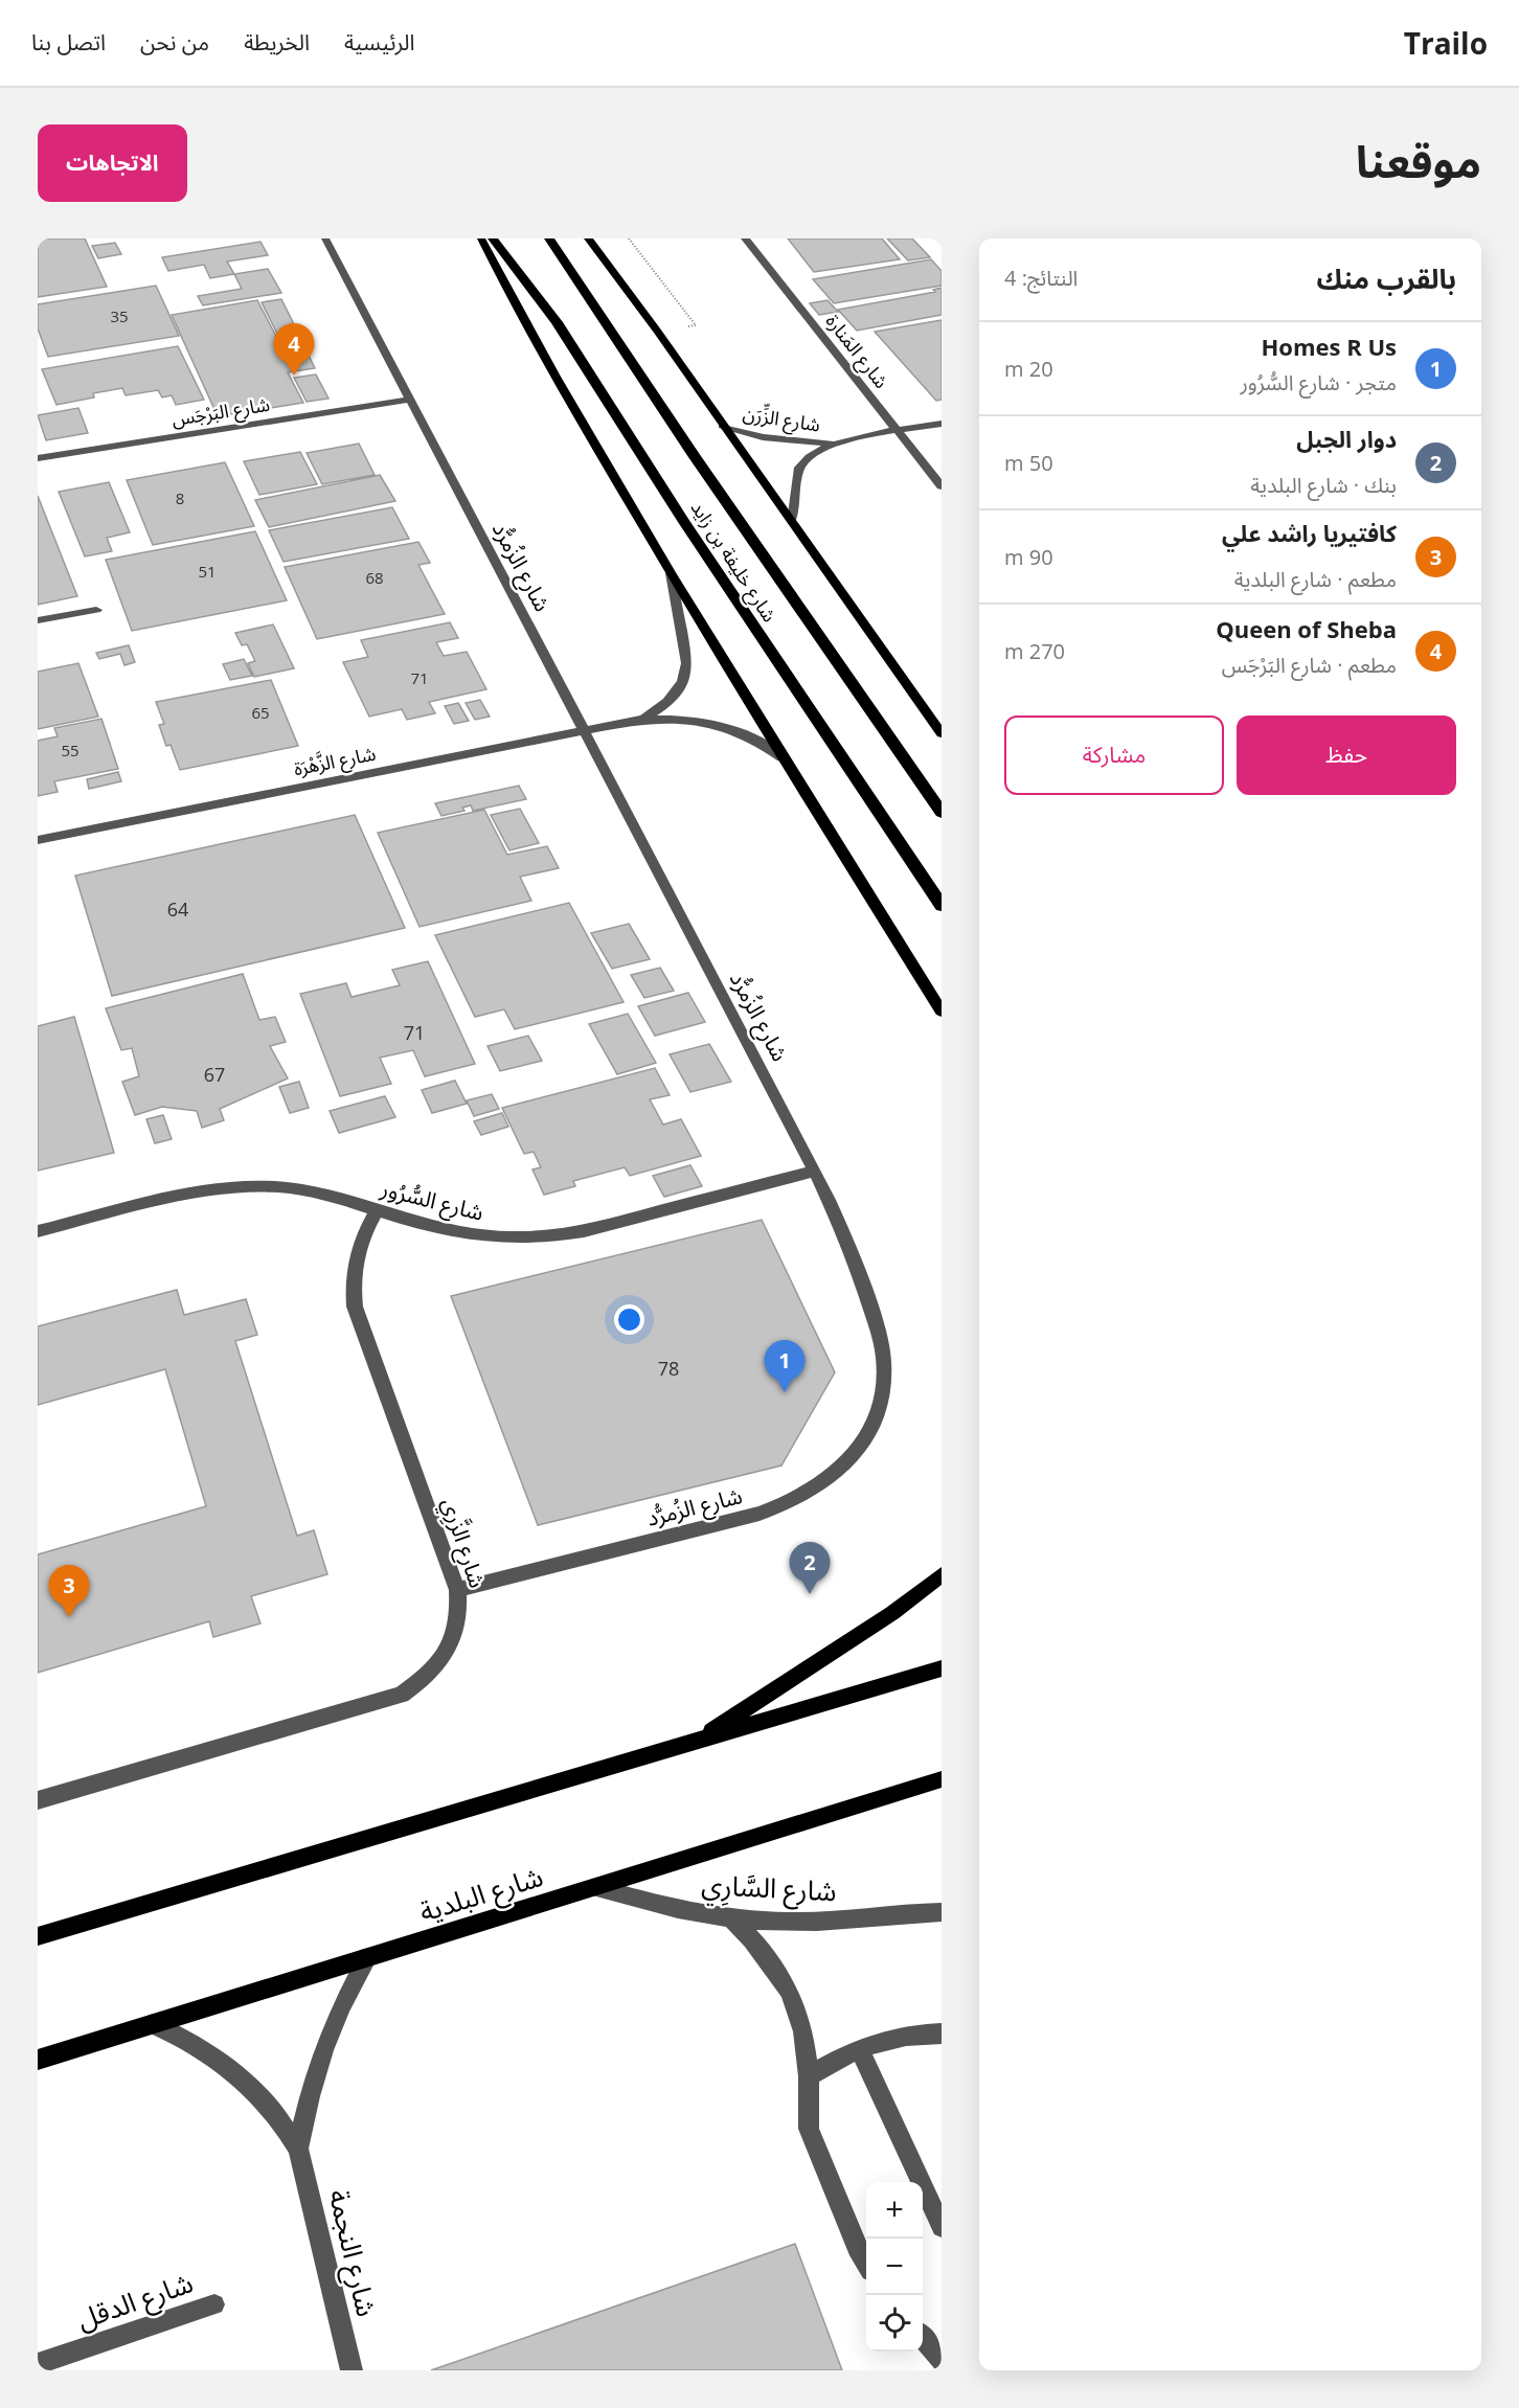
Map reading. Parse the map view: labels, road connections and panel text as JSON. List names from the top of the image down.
{
  "streets": {
    "highway": ["شارع خليفة بن زايد"],
    "main road": ["شارع البلدية"],
    "street": [
      "شارع المَنارة",
      "شارع البَرْجَس",
      "شارع الزِّرَن",
      "شارع الزُمرُّد",
      "شارع الزَّهْرَة",
      "شارع السُّرُور",
      "شارع الزَّرِي",
      "شارع السَّارِي",
      "شارع النجمة",
      "شارع الدقل"
    ]
  },
  "crossings": [
    ["شارع المَنارة", "شارع الزِّرَن"],
    ["شارع البَرْجَس", "شارع الزُمرُّد"],
    ["شارع الزُمرُّد", "شارع الزَّهْرَة"],
    ["شارع الزُمرُّد", "شارع السُّرُور"],
    ["شارع الزُمرُّد", "شارع الزَّرِي"],
    ["شارع السُّرُور", "شارع الزَّرِي"],
    ["شارع السَّارِي", "شارع البلدية"],
    ["شارع البلدية", "شارع النجمة"]
  ],
  "house_numbers": [
    "35",
    "8",
    "51",
    "68",
    "71",
    "65",
    "55",
    "64",
    "71",
    "67",
    "78"
  ],
  "page": {
    "header": "Trailo",
    "nav": [
      "الرئيسية",
      "الخريطة",
      "من نحن",
      "اتصل بنا"
    ],
    "title": "موقعنا",
    "buttons": [
      "الاتجاهات",
      ["حفظ", "مشاركة"]
    ],
    "heading": ["بالقرب منك", "النتائج: 4"],
    "list": [
      {
        "mark": "1",
        "name": "Homes R Us",
        "note": "متجر · شارع السُّرُور",
        "value": "20 m"
      },
      {
        "mark": "2",
        "name": "دوار الجبل",
        "note": "بنك · شارع البلدية",
        "value": "50 m"
      },
      {
        "mark": "3",
        "name": "كافتيريا راشد علي",
        "note": "مطعم · شارع البلدية",
        "value": "90 m"
      },
      {
        "mark": "4",
        "name": "Queen of Sheba",
        "note": "مطعم · شارع البَرْجَس",
        "value": "270 m"
      }
    ],
    "pins": [
      "4",
      "1",
      "2",
      "3"
    ],
    "map_buttons": ["+", "−"]
  }
}
